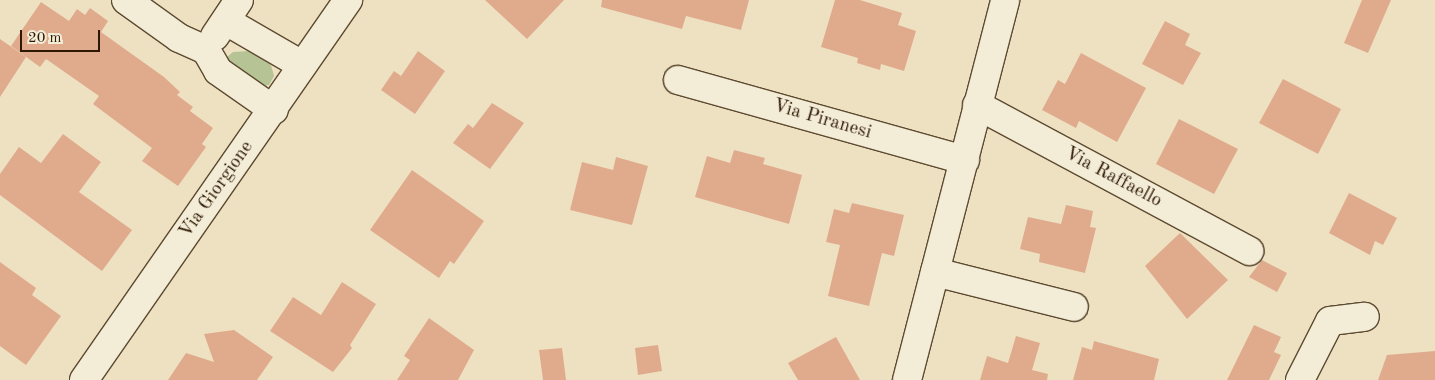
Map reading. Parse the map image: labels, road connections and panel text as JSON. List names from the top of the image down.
{
  "streets": {
    "street": ["Via Piranesi", "Via Raffaello", "Via Giorgione"]
  },
  "scale_bar": "20 m"
}
